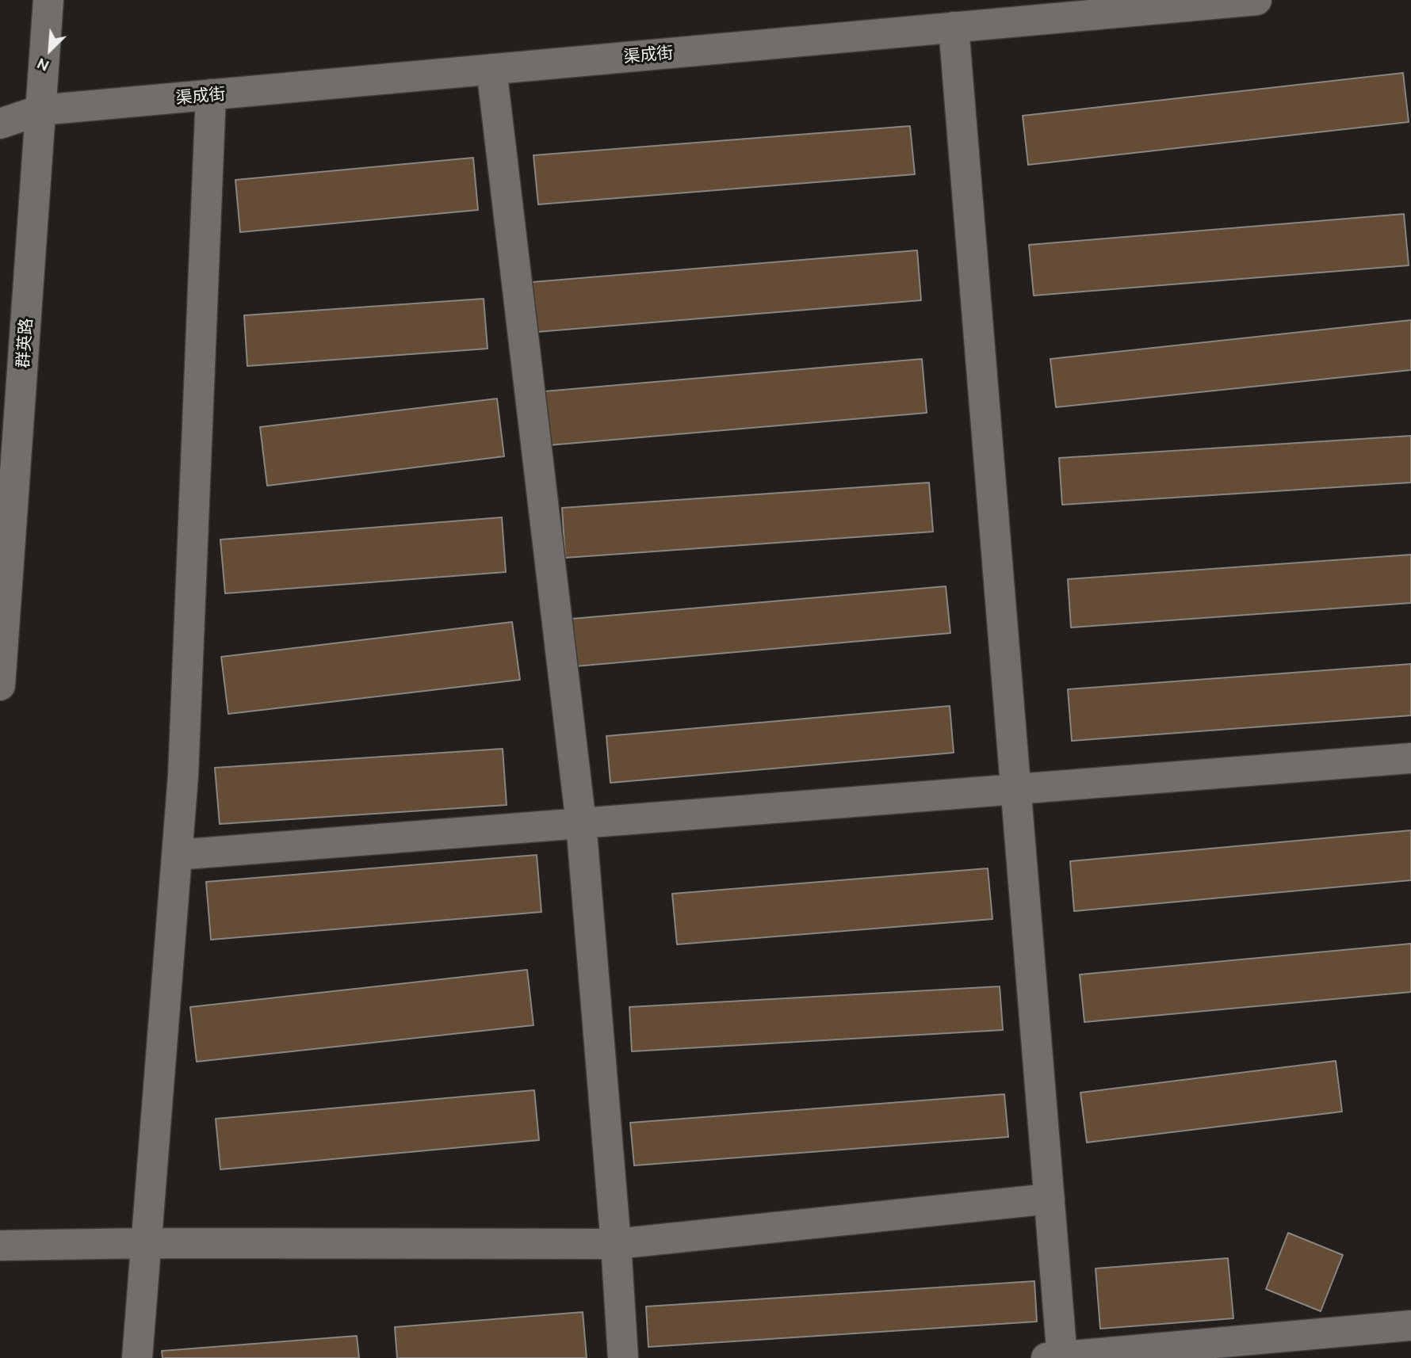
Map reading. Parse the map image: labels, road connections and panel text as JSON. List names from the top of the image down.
{
  "streets": {
    "street": ["渠成街", "群英路"]
  },
  "crossings": [
    ["渠成街", "群英路"]
  ],
  "north": "bottom left"
}
